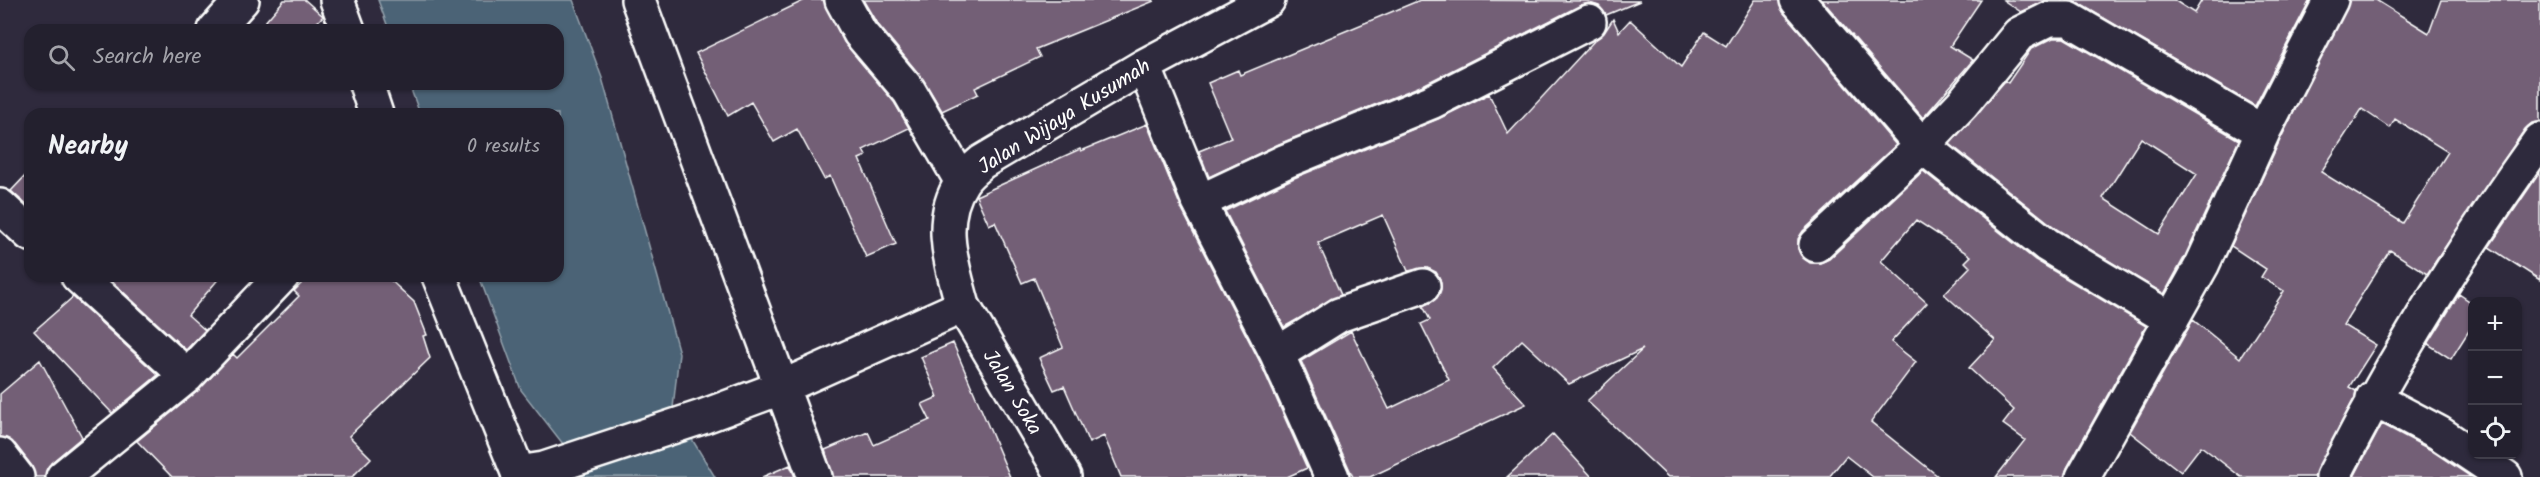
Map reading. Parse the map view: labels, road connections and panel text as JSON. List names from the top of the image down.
{
  "streets": {
    "street": ["Jalan Wijaya Kusumah", "Jalan Soka"]
  },
  "crossings": [
    ["Jalan Wijaya Kusumah", "Jalan Soka"]
  ],
  "page": {
    "search": "Search here",
    "heading": ["Nearby", "0 results"],
    "map_buttons": ["+", "−"]
  }
}
